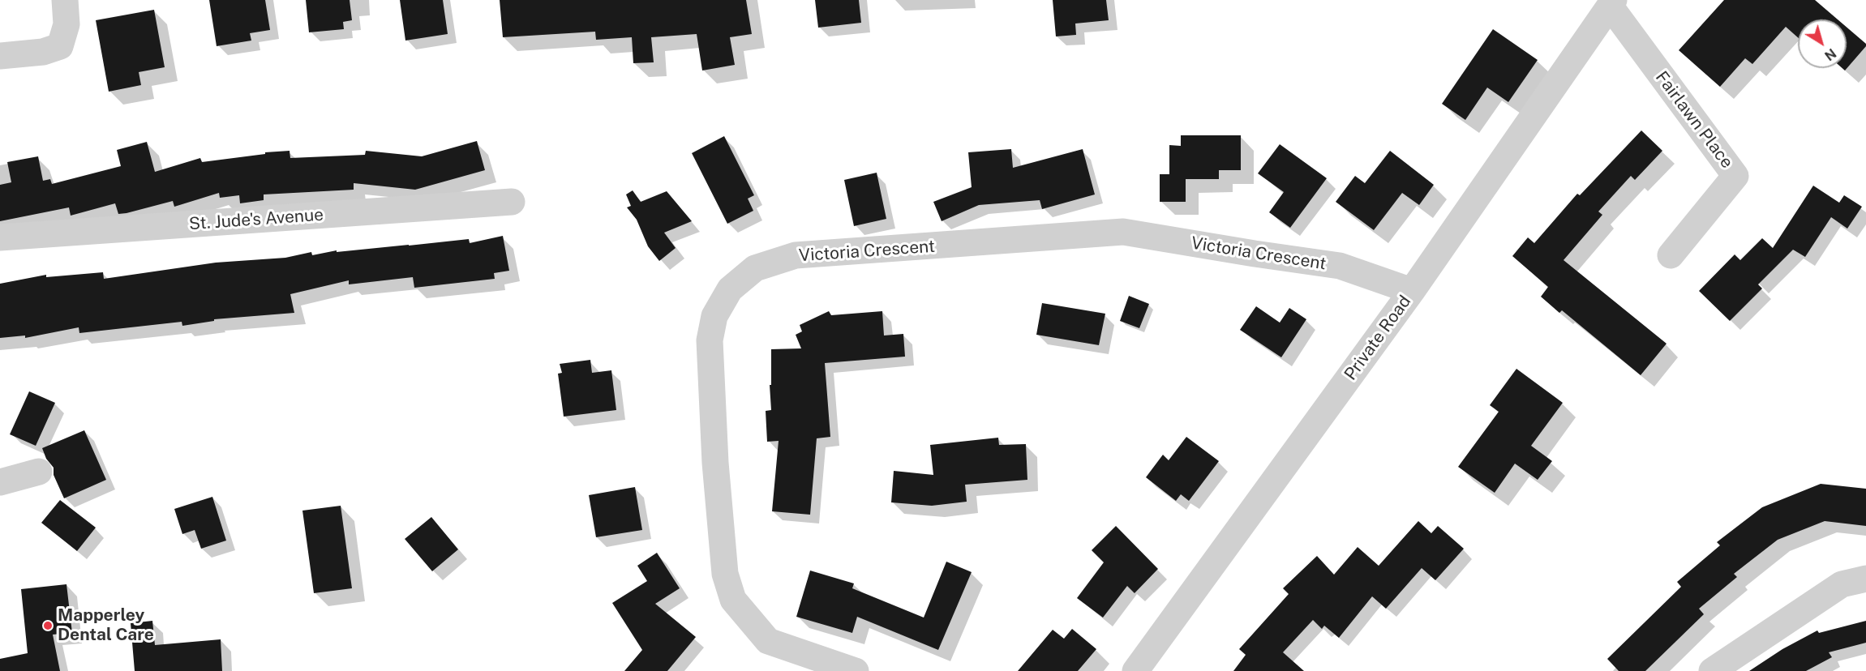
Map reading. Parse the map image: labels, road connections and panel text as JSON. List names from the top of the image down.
{
  "streets": {
    "street": [
      "Fairlawn Place",
      "St. Jude's Avenue",
      "Victoria Crescent",
      "Private Road"
    ]
  },
  "crossings": [
    ["Fairlawn Place", "Private Road"],
    ["Victoria Crescent", "Private Road"]
  ],
  "places": ["Mapperley Dental Care"],
  "north": "bottom right"
}
